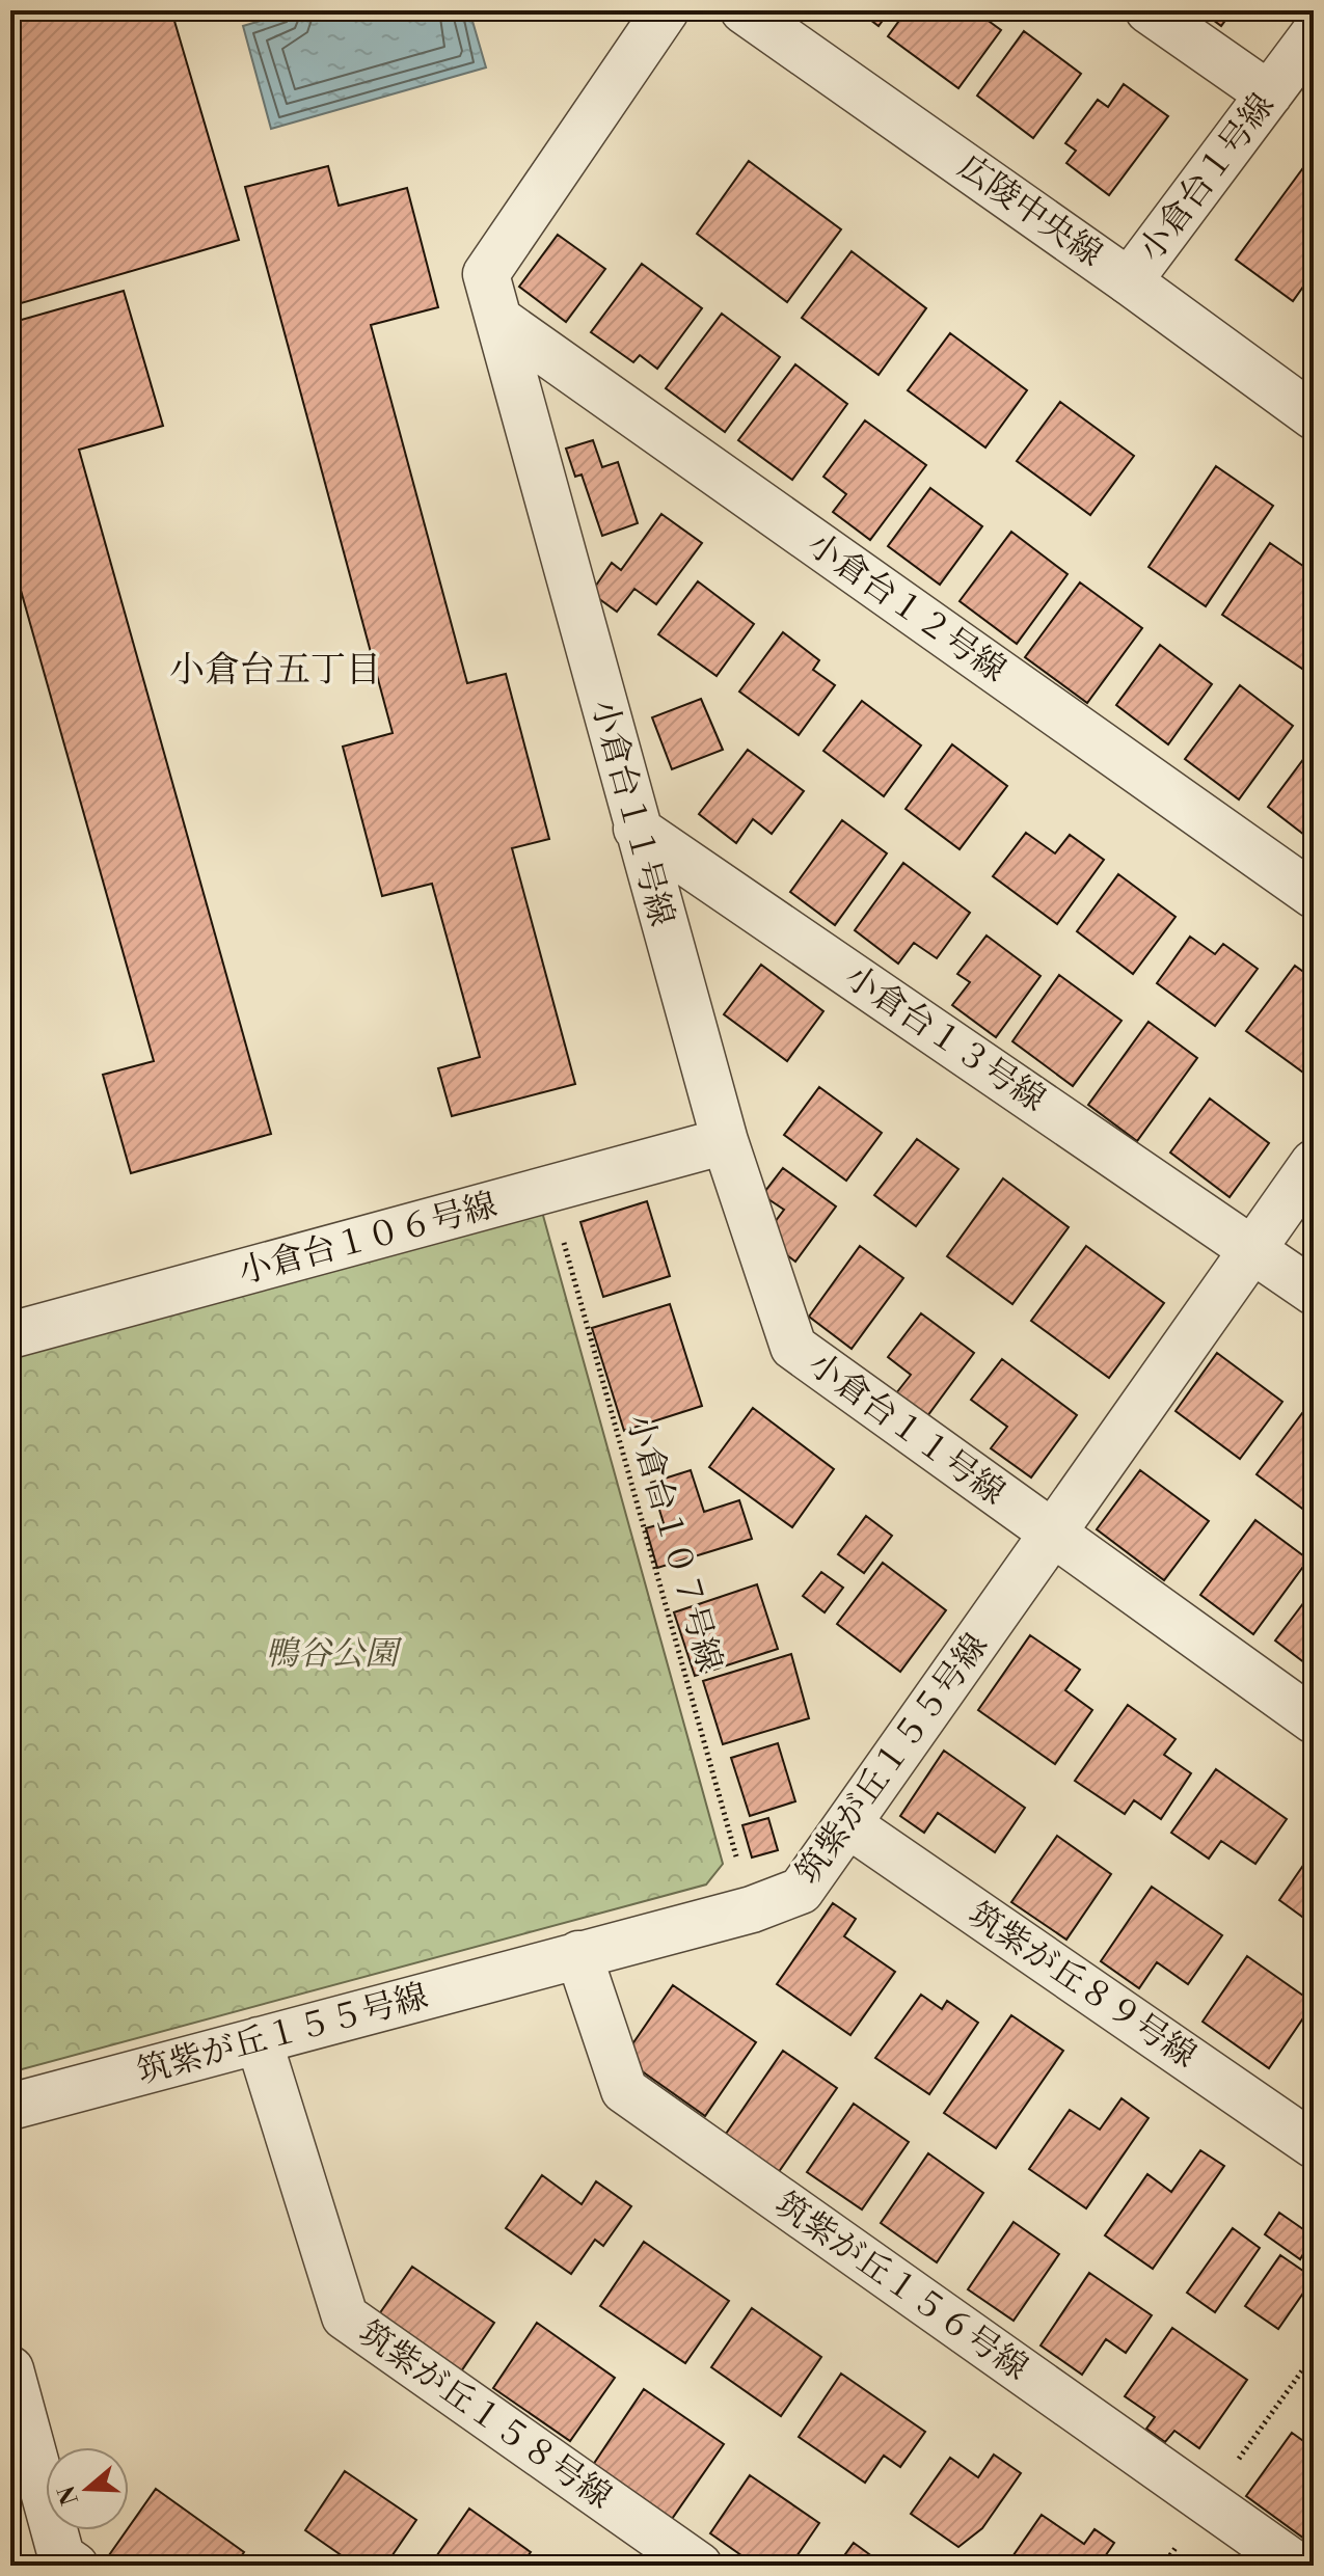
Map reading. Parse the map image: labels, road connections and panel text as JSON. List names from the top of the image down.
{
  "streets": {
    "street": [
      "小倉台１号線",
      "広陵中央線",
      "小倉台１２号線",
      "小倉台１１号線",
      "小倉台１３号線",
      "小倉台１０６号線",
      "筑紫が丘１５５号線",
      "筑紫が丘８９号線",
      "筑紫が丘１５６号線",
      "筑紫が丘１５８号線"
    ],
    "path": ["小倉台１０７号線"]
  },
  "crossings": [
    ["小倉台１号線", "広陵中央線"],
    ["小倉台１２号線", "小倉台１１号線"],
    ["小倉台１１号線", "小倉台１３号線"],
    ["小倉台１１号線", "小倉台１０６号線"],
    ["小倉台１１号線", "筑紫が丘１５５号線"],
    ["小倉台１３号線", "筑紫が丘１５５号線"],
    ["小倉台１０６号線", "小倉台１０７号線"],
    ["小倉台１０７号線", "筑紫が丘１５５号線"],
    ["筑紫が丘１５５号線", "筑紫が丘８９号線"],
    ["筑紫が丘１５５号線", "筑紫が丘１５６号線"],
    ["筑紫が丘１５５号線", "筑紫が丘１５８号線"]
  ],
  "districts": ["小倉台五丁目"],
  "parks": ["鴨谷公園"],
  "north": "left"
}
